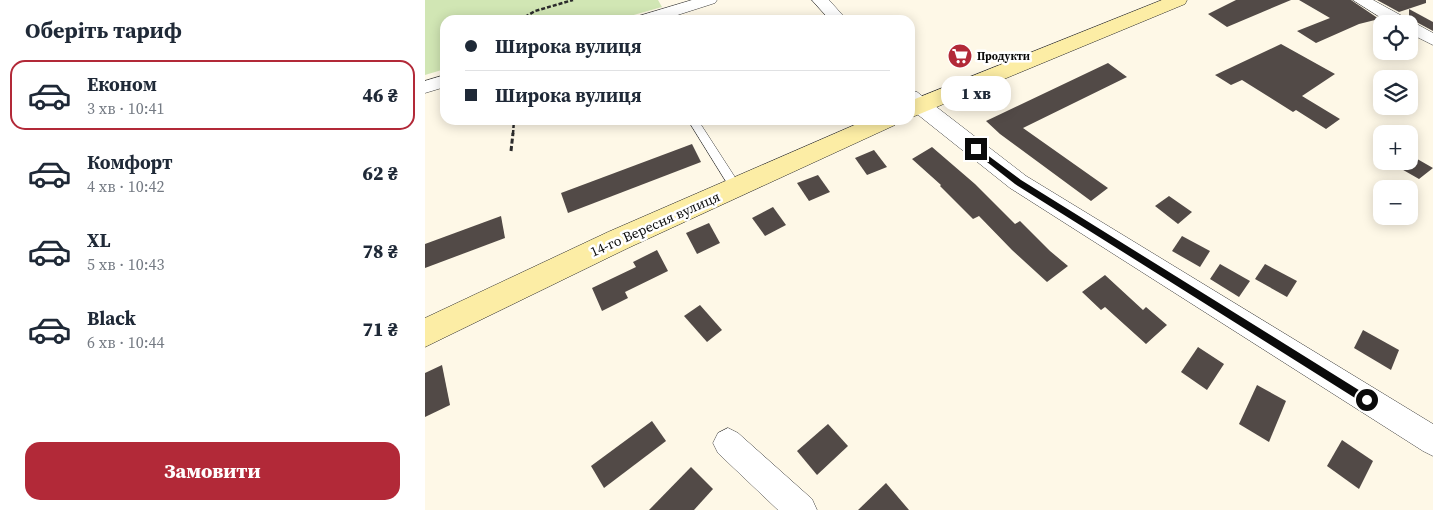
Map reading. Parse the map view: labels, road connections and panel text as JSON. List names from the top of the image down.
{
  "streets": {
    "street": ["14-го Вересня вулиця"]
  },
  "places": {
    "supermarket": ["Продукти"]
  },
  "page": {
    "heading": "Оберіть тариф",
    "map_buttons": ["+", "−"],
    "banner": ["Широка вулиця", "Широка вулиця"],
    "list": [
      {
        "name": "Економ",
        "note": "3 хв · 10:41",
        "value": "46 ₴"
      },
      {
        "name": "Комфорт",
        "note": "4 хв · 10:42",
        "value": "62 ₴"
      },
      {
        "name": "XL",
        "note": "5 хв · 10:43",
        "value": "78 ₴"
      },
      {
        "name": "Black",
        "note": "6 хв · 10:44",
        "value": "71 ₴"
      }
    ],
    "bubble": "1 хв",
    "buttons": "Замовити"
  }
}
